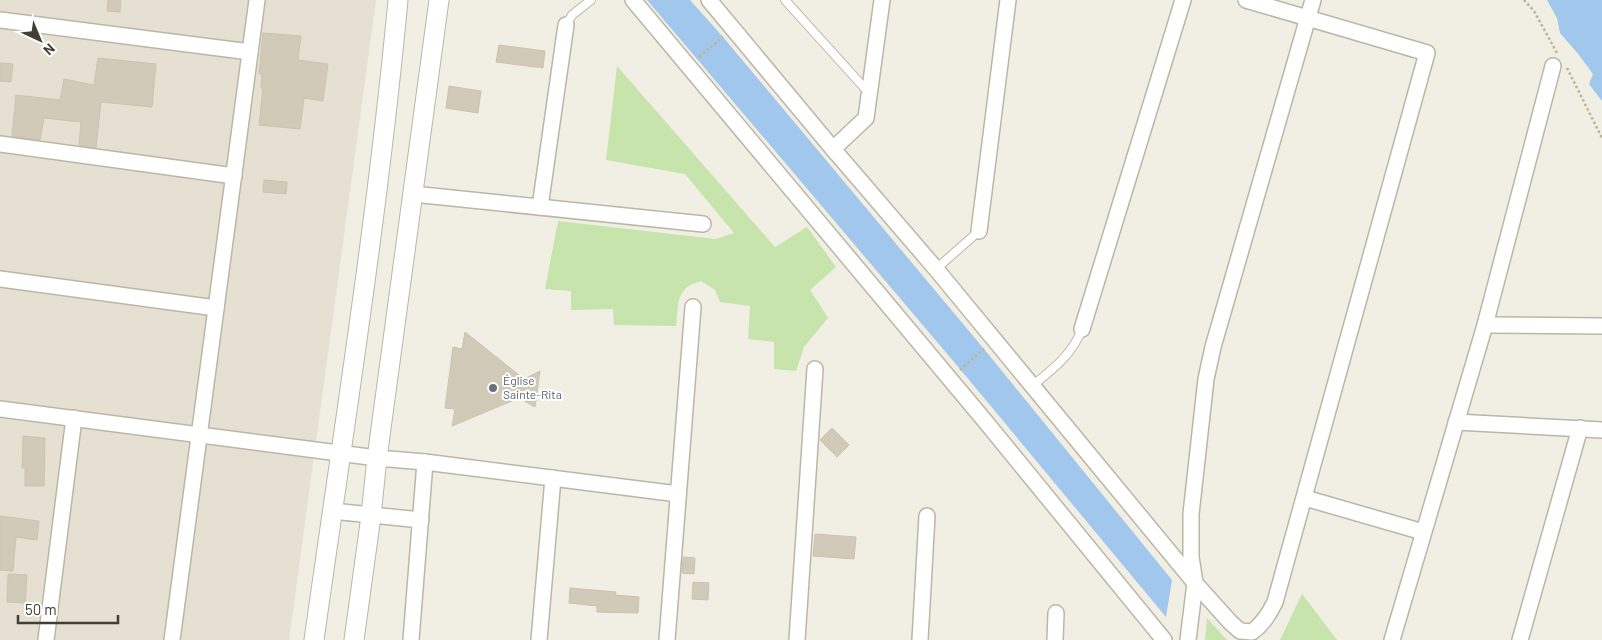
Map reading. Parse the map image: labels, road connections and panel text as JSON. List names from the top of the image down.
{
  "places": ["Église Sainte-Rita"],
  "scale_bar": "50 m",
  "north": "bottom right"
}
